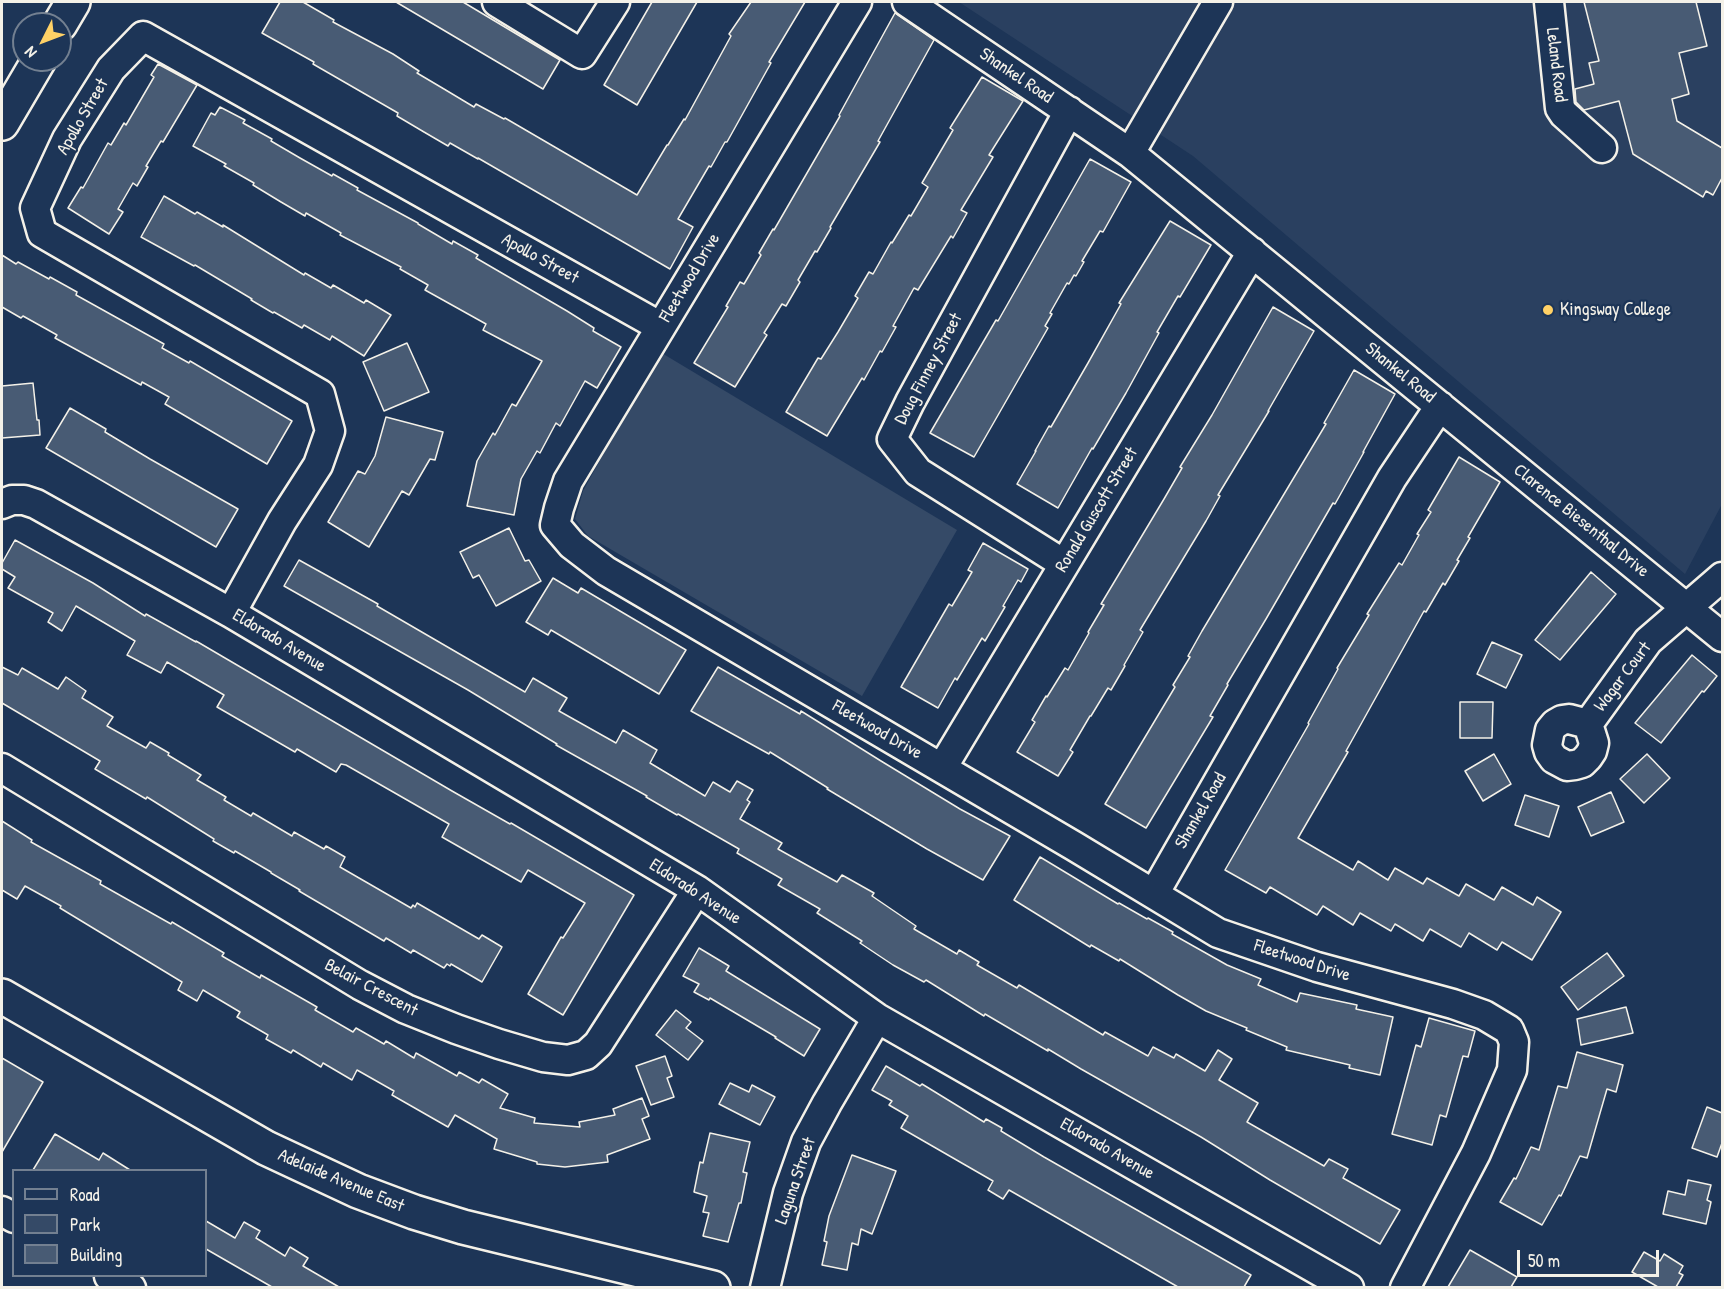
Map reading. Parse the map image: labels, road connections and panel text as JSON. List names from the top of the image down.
{
  "streets": {
    "main road": ["Adelaide Avenue East"],
    "street": [
      "Leland Road",
      "Shankel Road",
      "Apollo Street",
      "Fleetwood Drive",
      "Doug Finney Street",
      "Ronald Guscott Street",
      "Clarence Biesenthal Drive",
      "Eldorado Avenue",
      "Wagar Court",
      "Belair Crescent",
      "Laguna Street"
    ]
  },
  "crossings": [
    ["Shankel Road", "Fleetwood Drive"],
    ["Shankel Road", "Doug Finney Street"],
    ["Shankel Road", "Ronald Guscott Street"],
    ["Shankel Road", "Clarence Biesenthal Drive"],
    ["Apollo Street", "Fleetwood Drive"],
    ["Apollo Street", "Eldorado Avenue"],
    ["Fleetwood Drive", "Ronald Guscott Street"],
    ["Doug Finney Street", "Ronald Guscott Street"],
    ["Clarence Biesenthal Drive", "Wagar Court"],
    ["Eldorado Avenue", "Belair Crescent"],
    ["Eldorado Avenue", "Laguna Street"]
  ],
  "places": ["Kingsway College"],
  "legend": ["Road", "Park", "Building"],
  "scale_bar": "50 m",
  "north": "bottom left"
}
